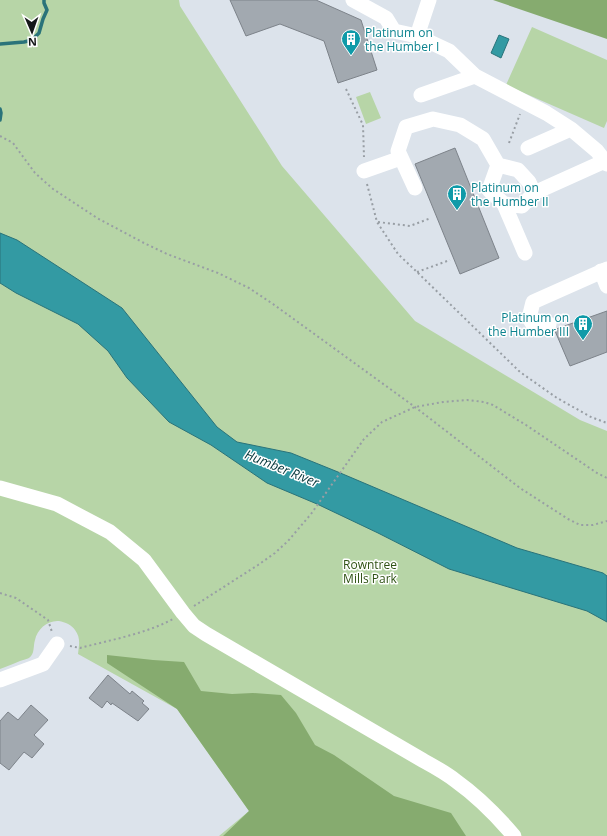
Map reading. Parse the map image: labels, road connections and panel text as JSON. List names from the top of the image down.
{
  "water": ["Humber River"],
  "parks": ["Rowntree Mills Park"],
  "places": {
    "building": ["Platinum on the Humber I", "Platinum on the Humber II", "Platinum on the Humber III"]
  },
  "north": "bottom"
}
